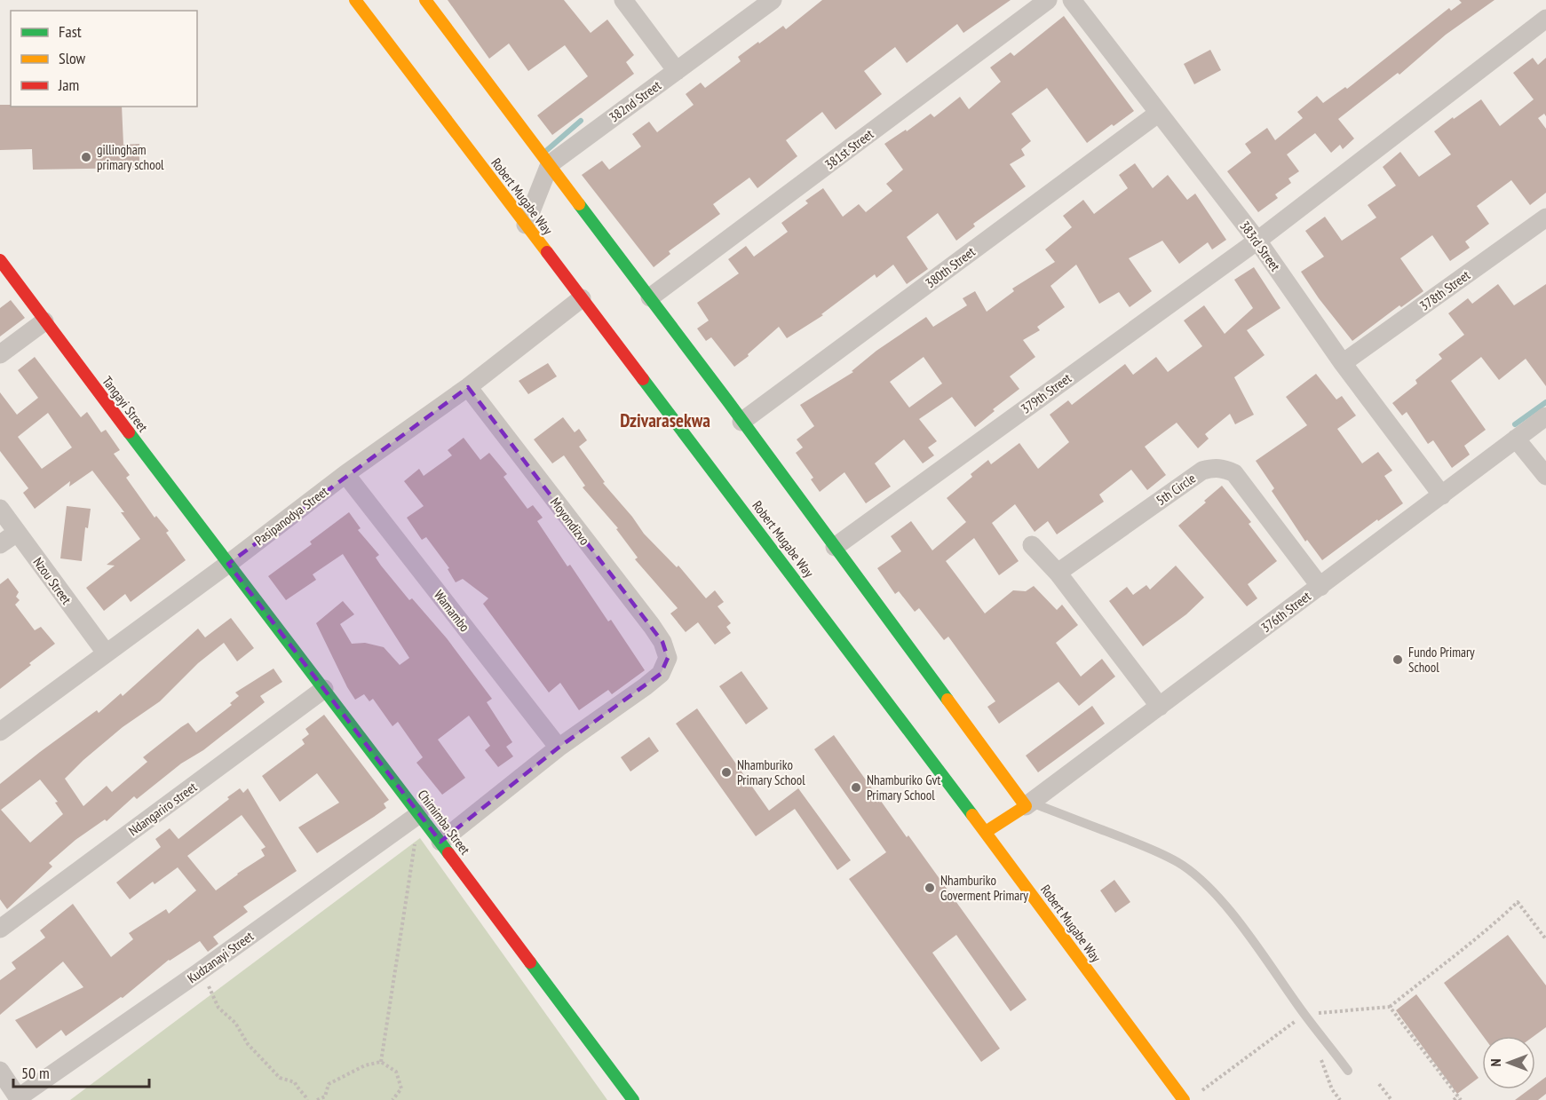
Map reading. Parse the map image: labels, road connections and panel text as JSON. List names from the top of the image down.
{
  "streets": {
    "street": [
      "382nd Street",
      "381st Street",
      "Robert Mugabe Way",
      "383rd Street",
      "380th Street",
      "378th Street",
      "379th Street",
      "Tangayi Street",
      "5th Circle",
      "Pasipanodya Street",
      "Moyondizvo",
      "Nzou Street",
      "Wamambo",
      "376th Street",
      "Ndangariro street",
      "Chimimba Street",
      "Kudzanayi Street"
    ]
  },
  "crossings": [
    ["Robert Mugabe Way", "Pasipanodya Street"],
    ["383rd Street", "380th Street"],
    ["383rd Street", "378th Street"],
    ["383rd Street", "379th Street"],
    ["383rd Street", "376th Street"],
    ["Tangayi Street", "Pasipanodya Street"],
    ["Tangayi Street", "Chimimba Street"],
    ["5th Circle", "376th Street"],
    ["Pasipanodya Street", "Moyondizvo"],
    ["Pasipanodya Street", "Nzou Street"],
    ["Pasipanodya Street", "Wamambo"],
    ["Pasipanodya Street", "Chimimba Street"],
    ["Moyondizvo", "Wamambo"],
    ["Ndangariro street", "Chimimba Street"],
    ["Chimimba Street", "Kudzanayi Street"]
  ],
  "districts": ["Dzivarasekwa"],
  "places": [
    "gillingham primary school",
    "Fundo Primary School",
    "Nhamburiko Primary School",
    "Nhamburiko Gvt Primary School",
    "Nhamburiko Goverment Primary"
  ],
  "legend": ["Fast", "Slow", "Jam"],
  "scale_bar": "50 m",
  "north": "left"
}
